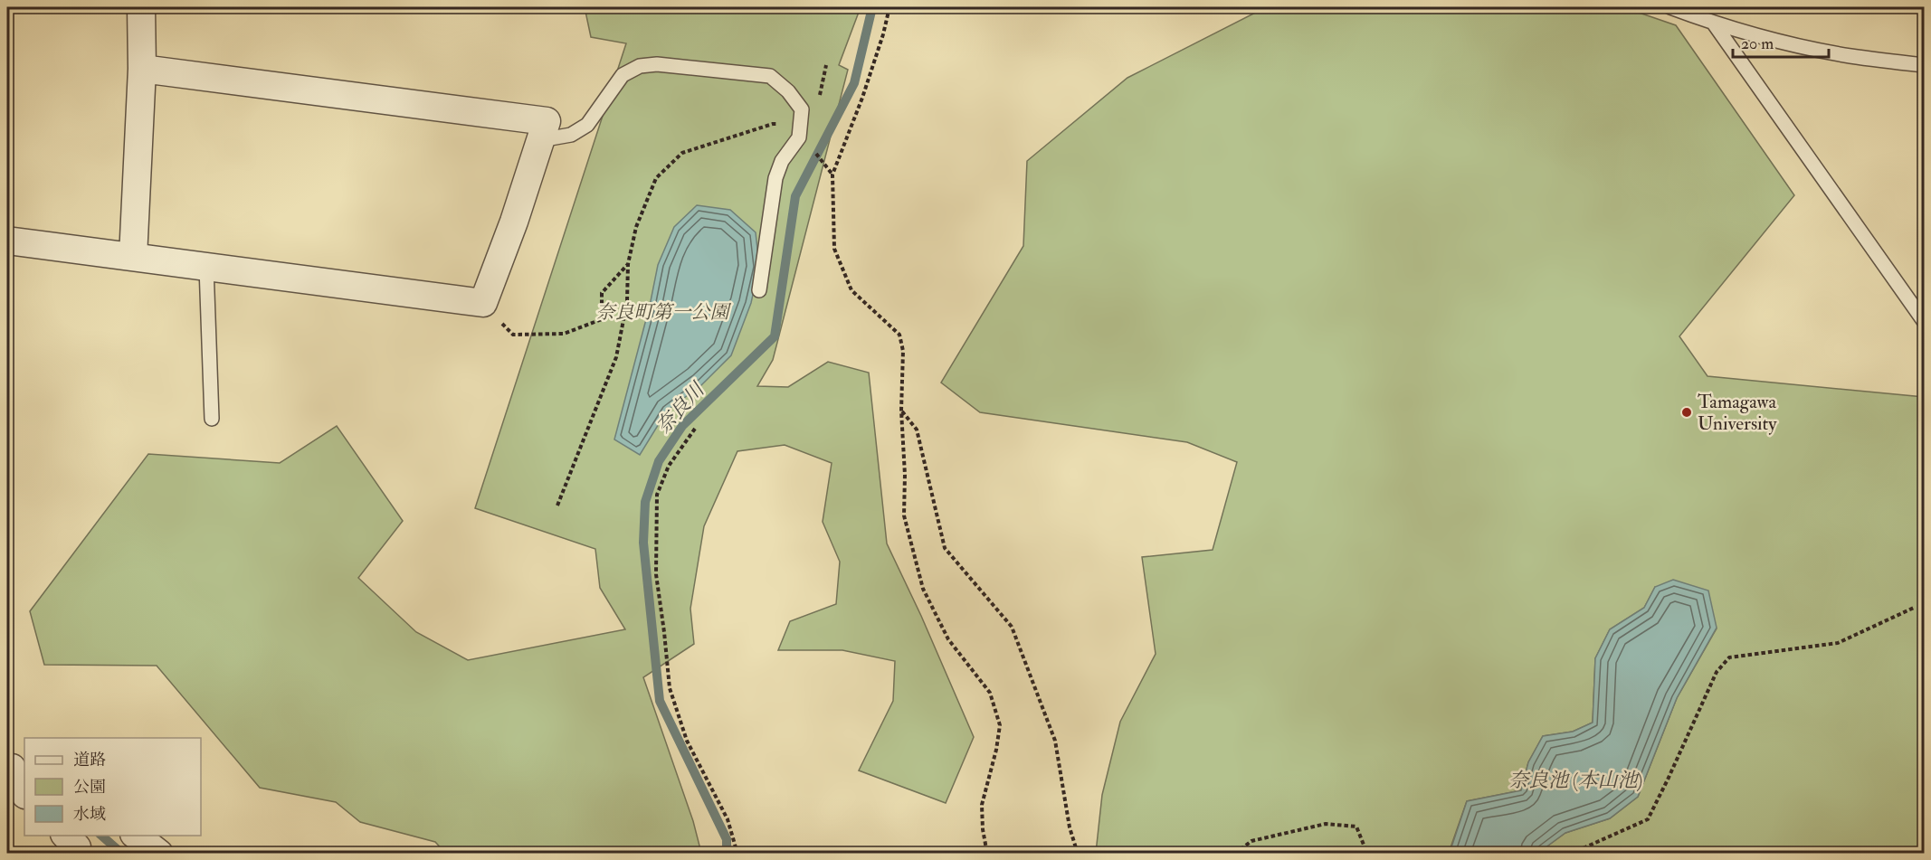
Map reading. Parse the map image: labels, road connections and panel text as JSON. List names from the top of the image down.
{
  "water": ["奈良川", "奈良池 (本山池)"],
  "parks": ["奈良町第一公園"],
  "places": ["Tamagawa University"],
  "legend": ["道路", "公園", "水域"],
  "scale_bar": "20 m"
}
